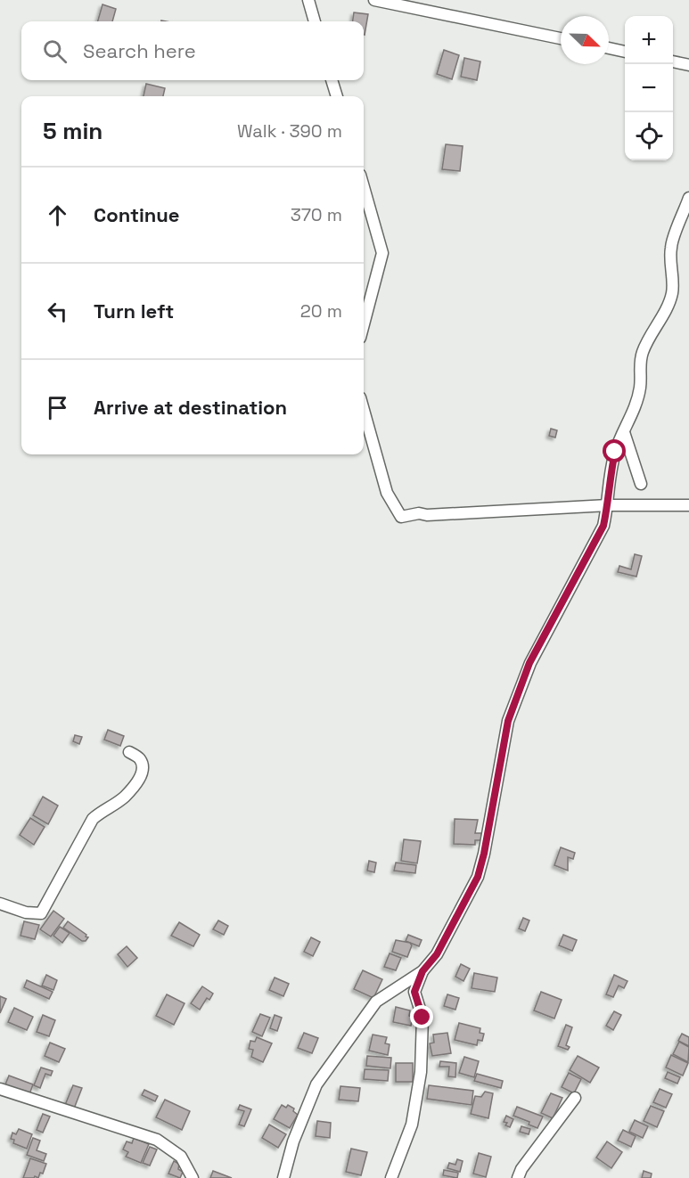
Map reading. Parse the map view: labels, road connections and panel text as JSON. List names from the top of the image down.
{
  "north": "bottom right",
  "page": {
    "map_buttons": ["+", "−"],
    "search": "Search here",
    "heading": ["5 min", "Walk · 390 m"],
    "list": [
      ["Continue", "370 m"],
      ["Turn left", "20 m"],
      "Arrive at destination"
    ]
  }
}
